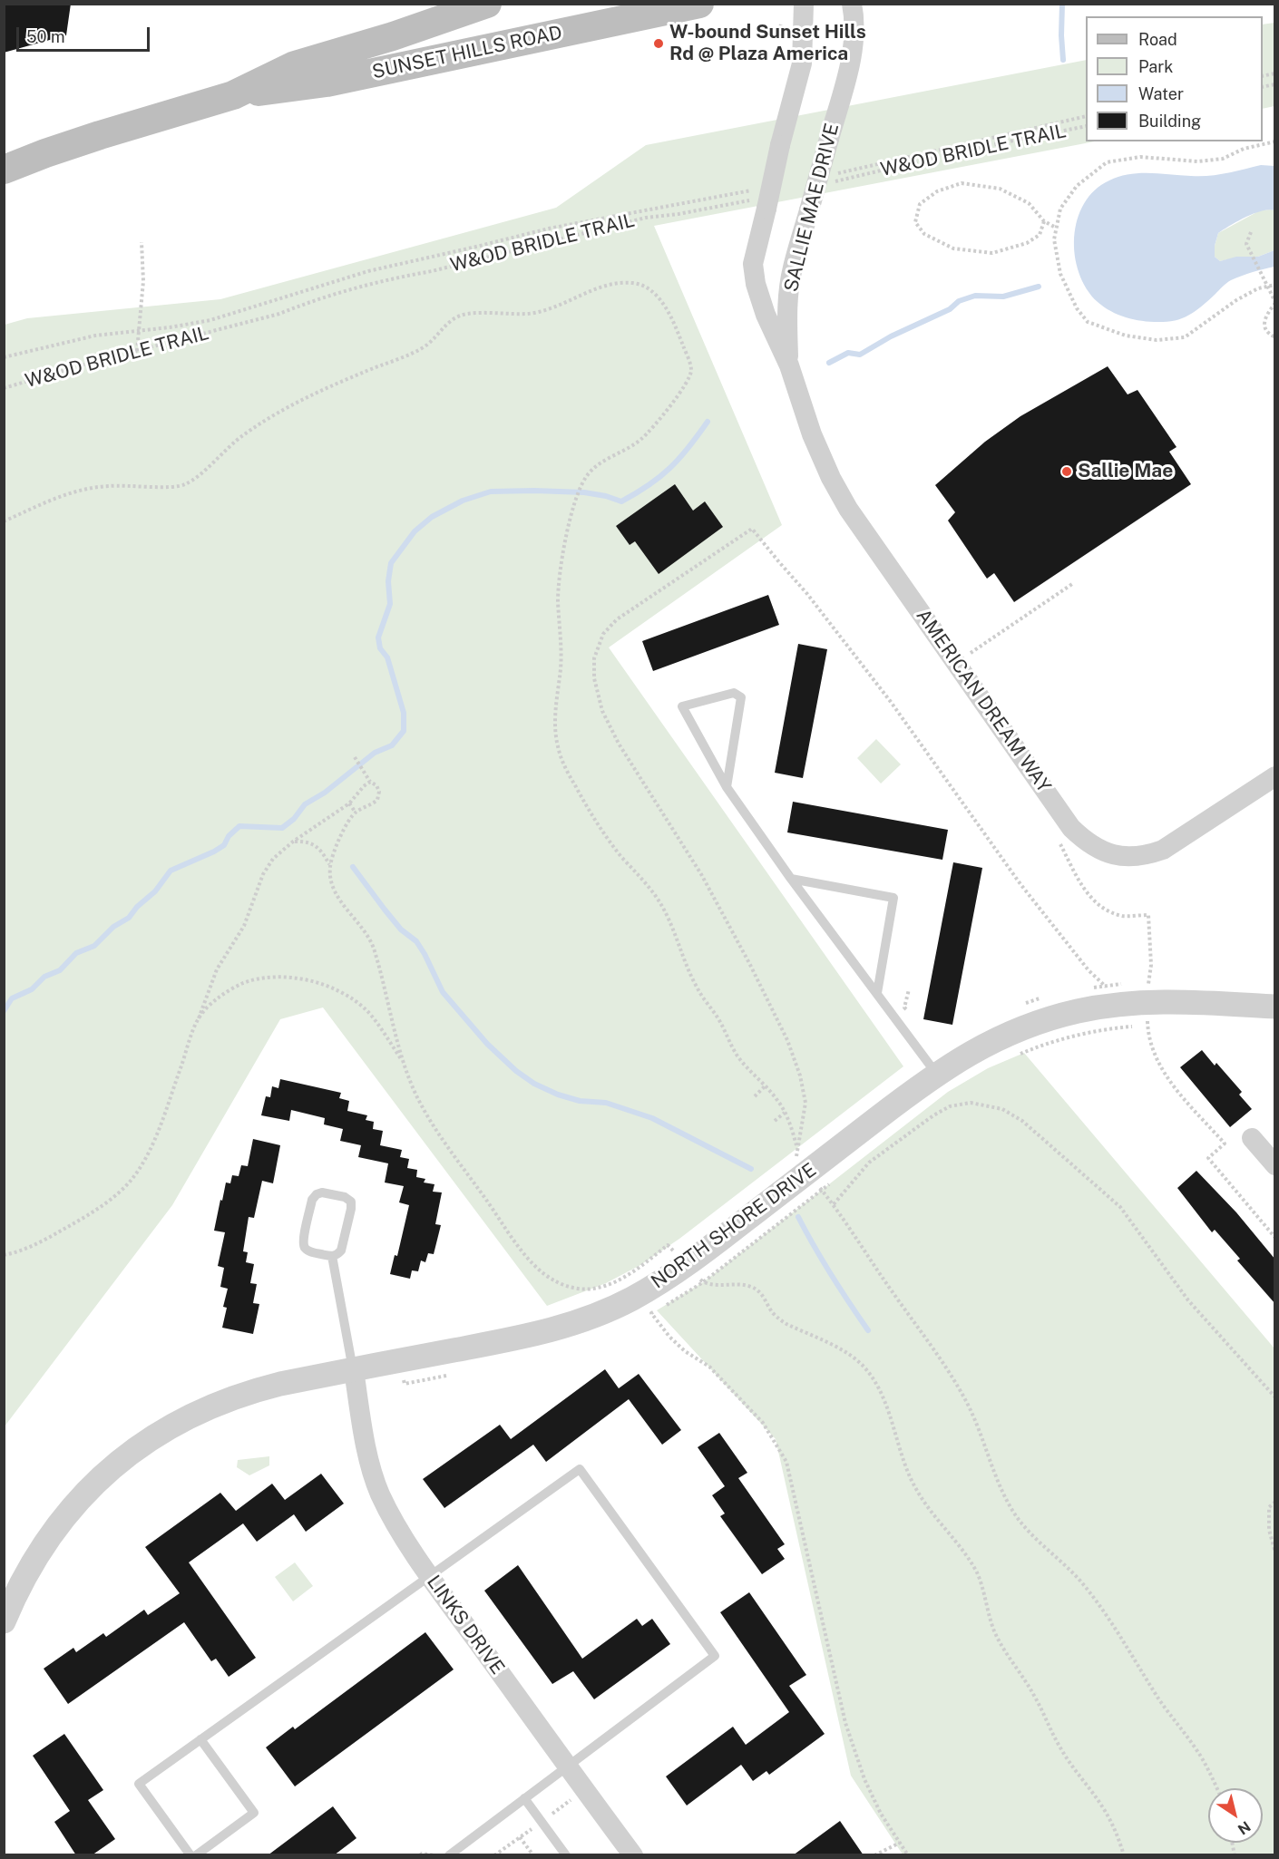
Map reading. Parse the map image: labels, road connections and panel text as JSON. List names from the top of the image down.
{
  "streets": {
    "main road": ["SUNSET HILLS ROAD"],
    "street": [
      "SALLIE MAE DRIVE",
      "AMERICAN DREAM WAY",
      "NORTH SHORE DRIVE",
      "LINKS DRIVE"
    ],
    "path": ["W&OD BRIDLE TRAIL"]
  },
  "crossings": [
    ["W&OD BRIDLE TRAIL", "SALLIE MAE DRIVE"],
    ["SALLIE MAE DRIVE", "AMERICAN DREAM WAY"],
    ["NORTH SHORE DRIVE", "LINKS DRIVE"]
  ],
  "places": ["W-bound Sunset Hills Rd @ Plaza America", "Sallie Mae"],
  "legend": [
    "Road",
    "Park",
    "Water",
    "Building"
  ],
  "scale_bar": "50 m",
  "north": "bottom right"
}
